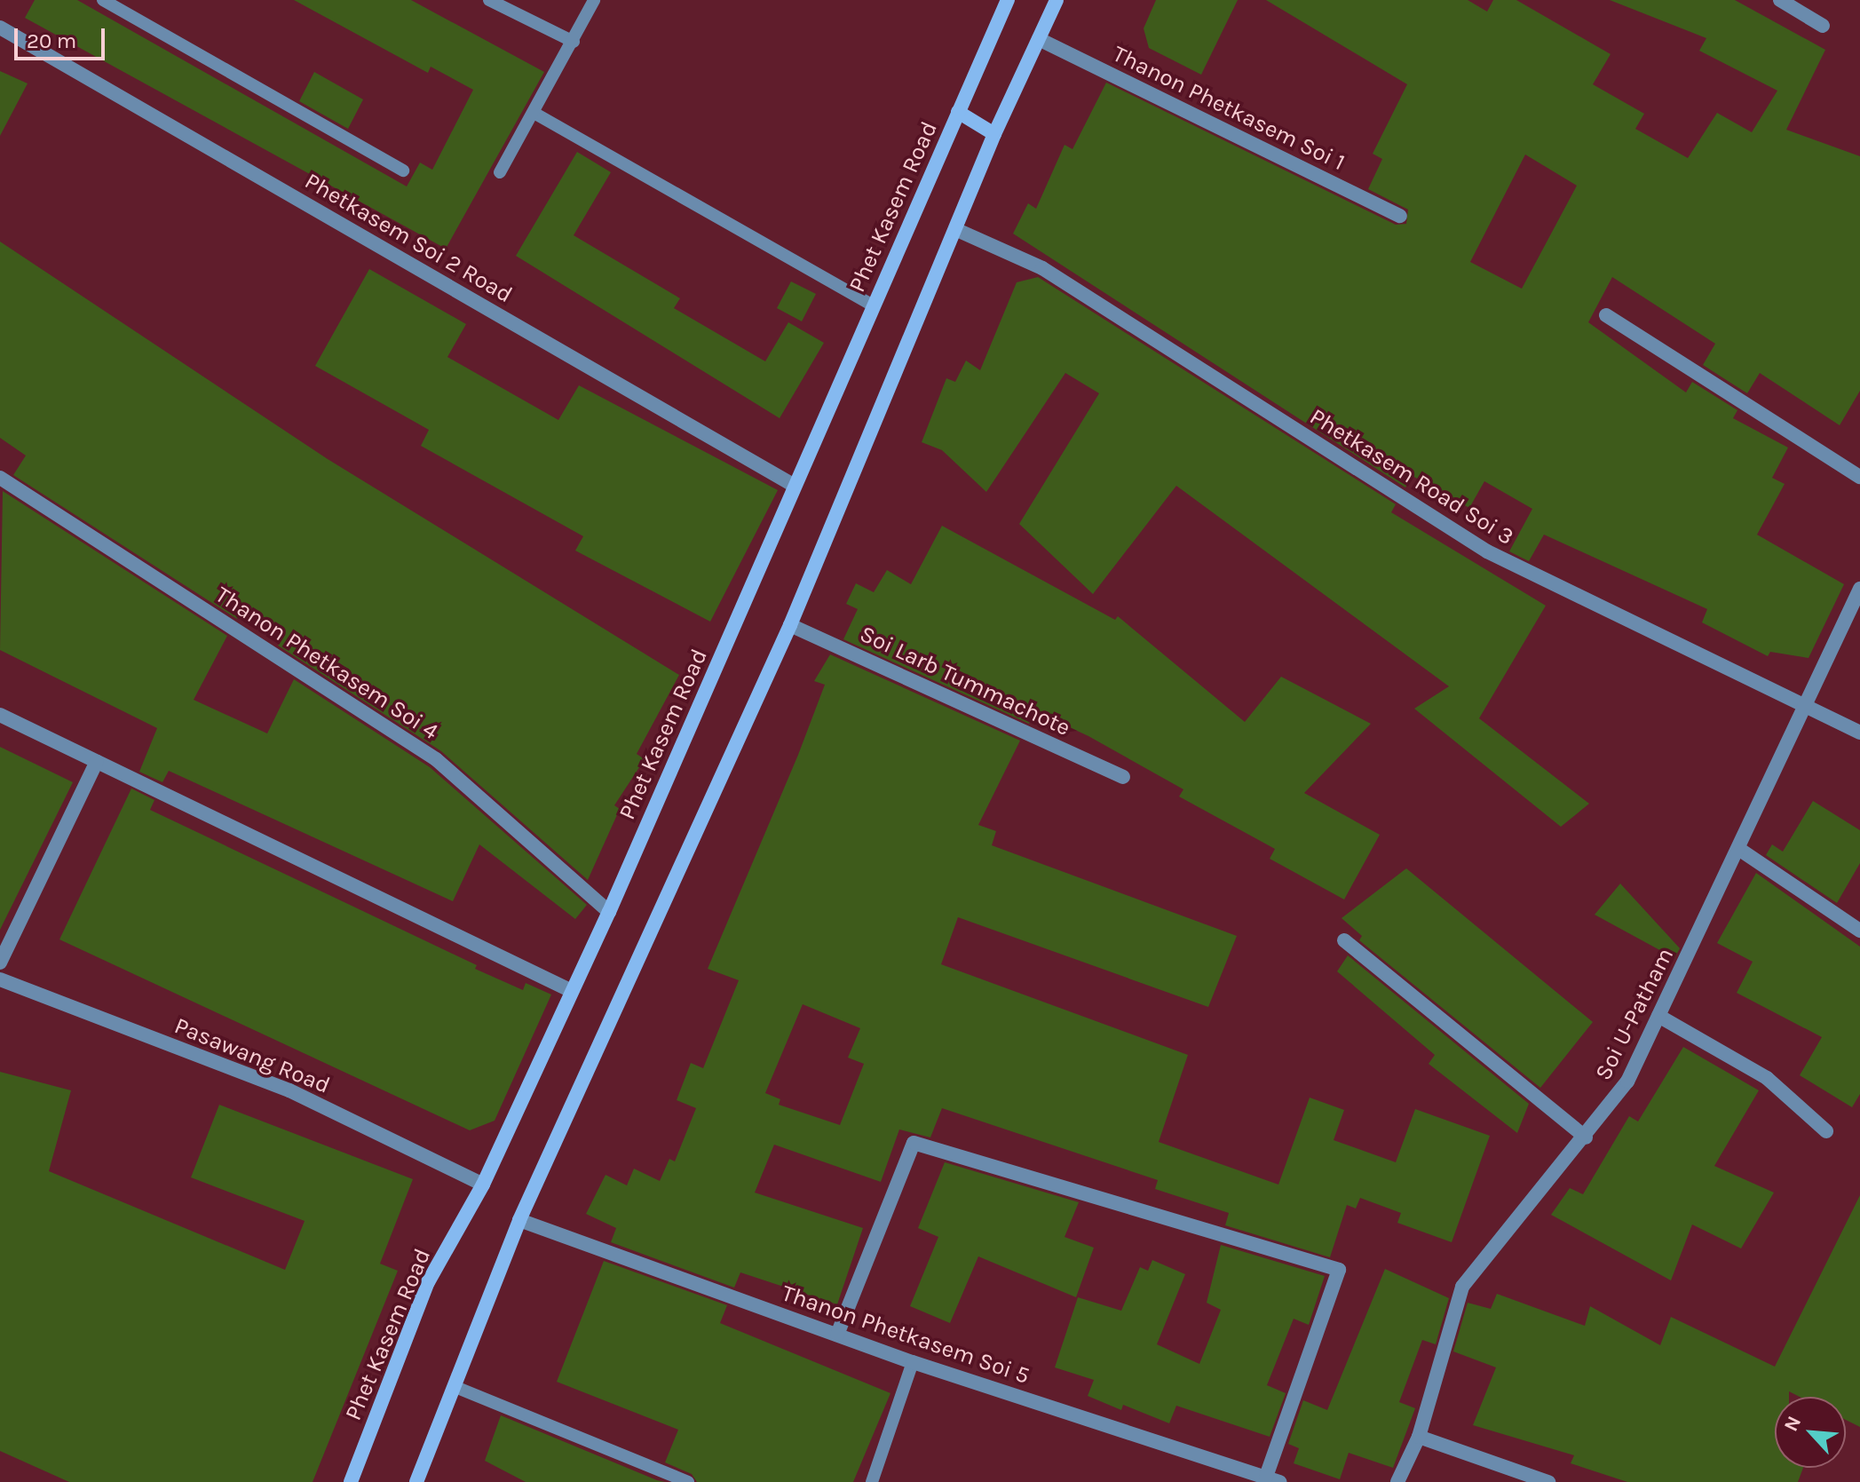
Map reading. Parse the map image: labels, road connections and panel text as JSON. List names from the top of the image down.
{
  "streets": {
    "main road": ["Phet Kasem Road"],
    "street": [
      "Thanon Phetkasem Soi 1",
      "Phetkasem Soi 2 Road",
      "Phetkasem Road Soi 3",
      "Thanon Phetkasem Soi 4",
      "Soi Larb Tummachote",
      "Soi U-Patham",
      "Pasawang Road",
      "Thanon Phetkasem Soi 5"
    ]
  },
  "crossings": [
    ["Phet Kasem Road", "Phetkasem Soi 2 Road"],
    ["Phet Kasem Road", "Thanon Phetkasem Soi 4"],
    ["Phet Kasem Road", "Pasawang Road"],
    ["Phetkasem Road Soi 3", "Soi U-Patham"]
  ],
  "scale_bar": "20 m",
  "north": "top left"
}
